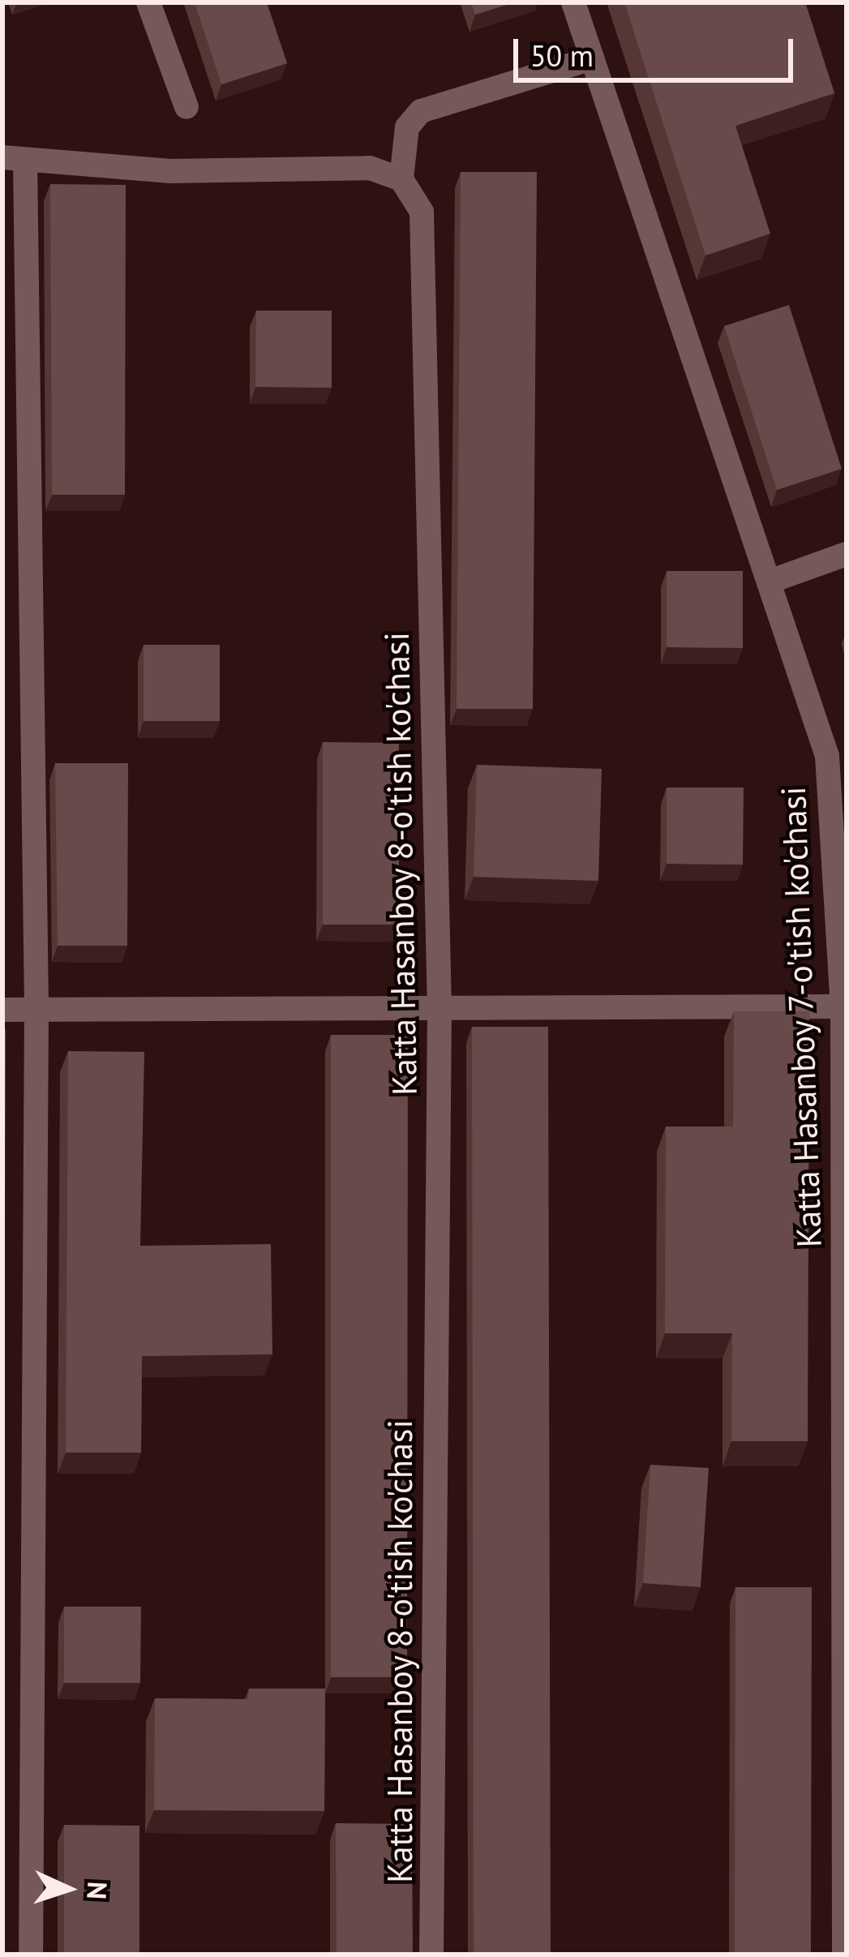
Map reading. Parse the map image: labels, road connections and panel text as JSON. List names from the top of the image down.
{
  "streets": {
    "street": ["Katta Hasanboy 8-o'tish ko'chasi", "Katta Hasanboy 7-o'tish ko'chasi"]
  },
  "scale_bar": "50 m",
  "north": "right"
}
